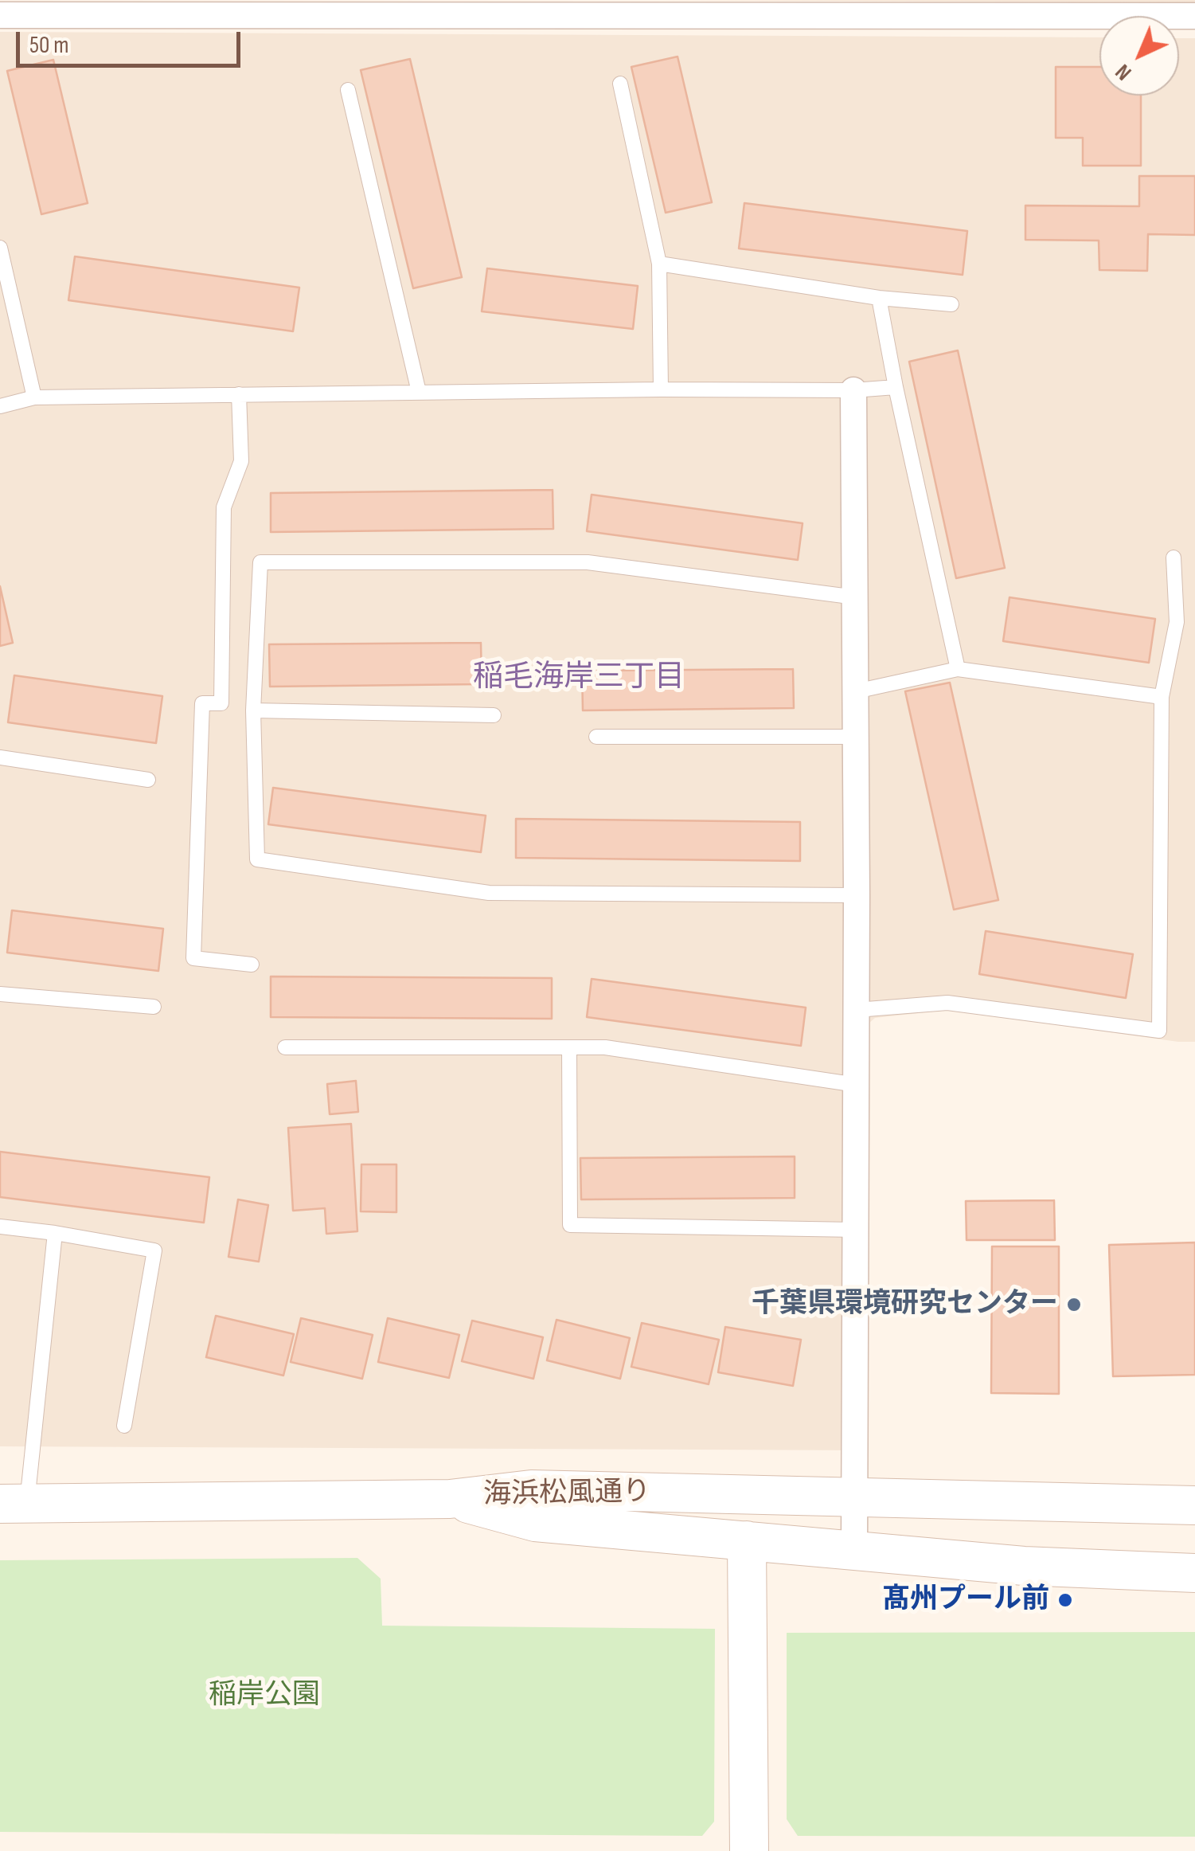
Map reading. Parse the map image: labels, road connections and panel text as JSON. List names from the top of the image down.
{
  "streets": {
    "street": ["海浜松風通り"]
  },
  "districts": ["稲毛海岸三丁目"],
  "parks": ["稲岸公園"],
  "places": ["千葉県環境研究センター", "髙州プール前"],
  "scale_bar": "50 m",
  "north": "bottom left"
}
